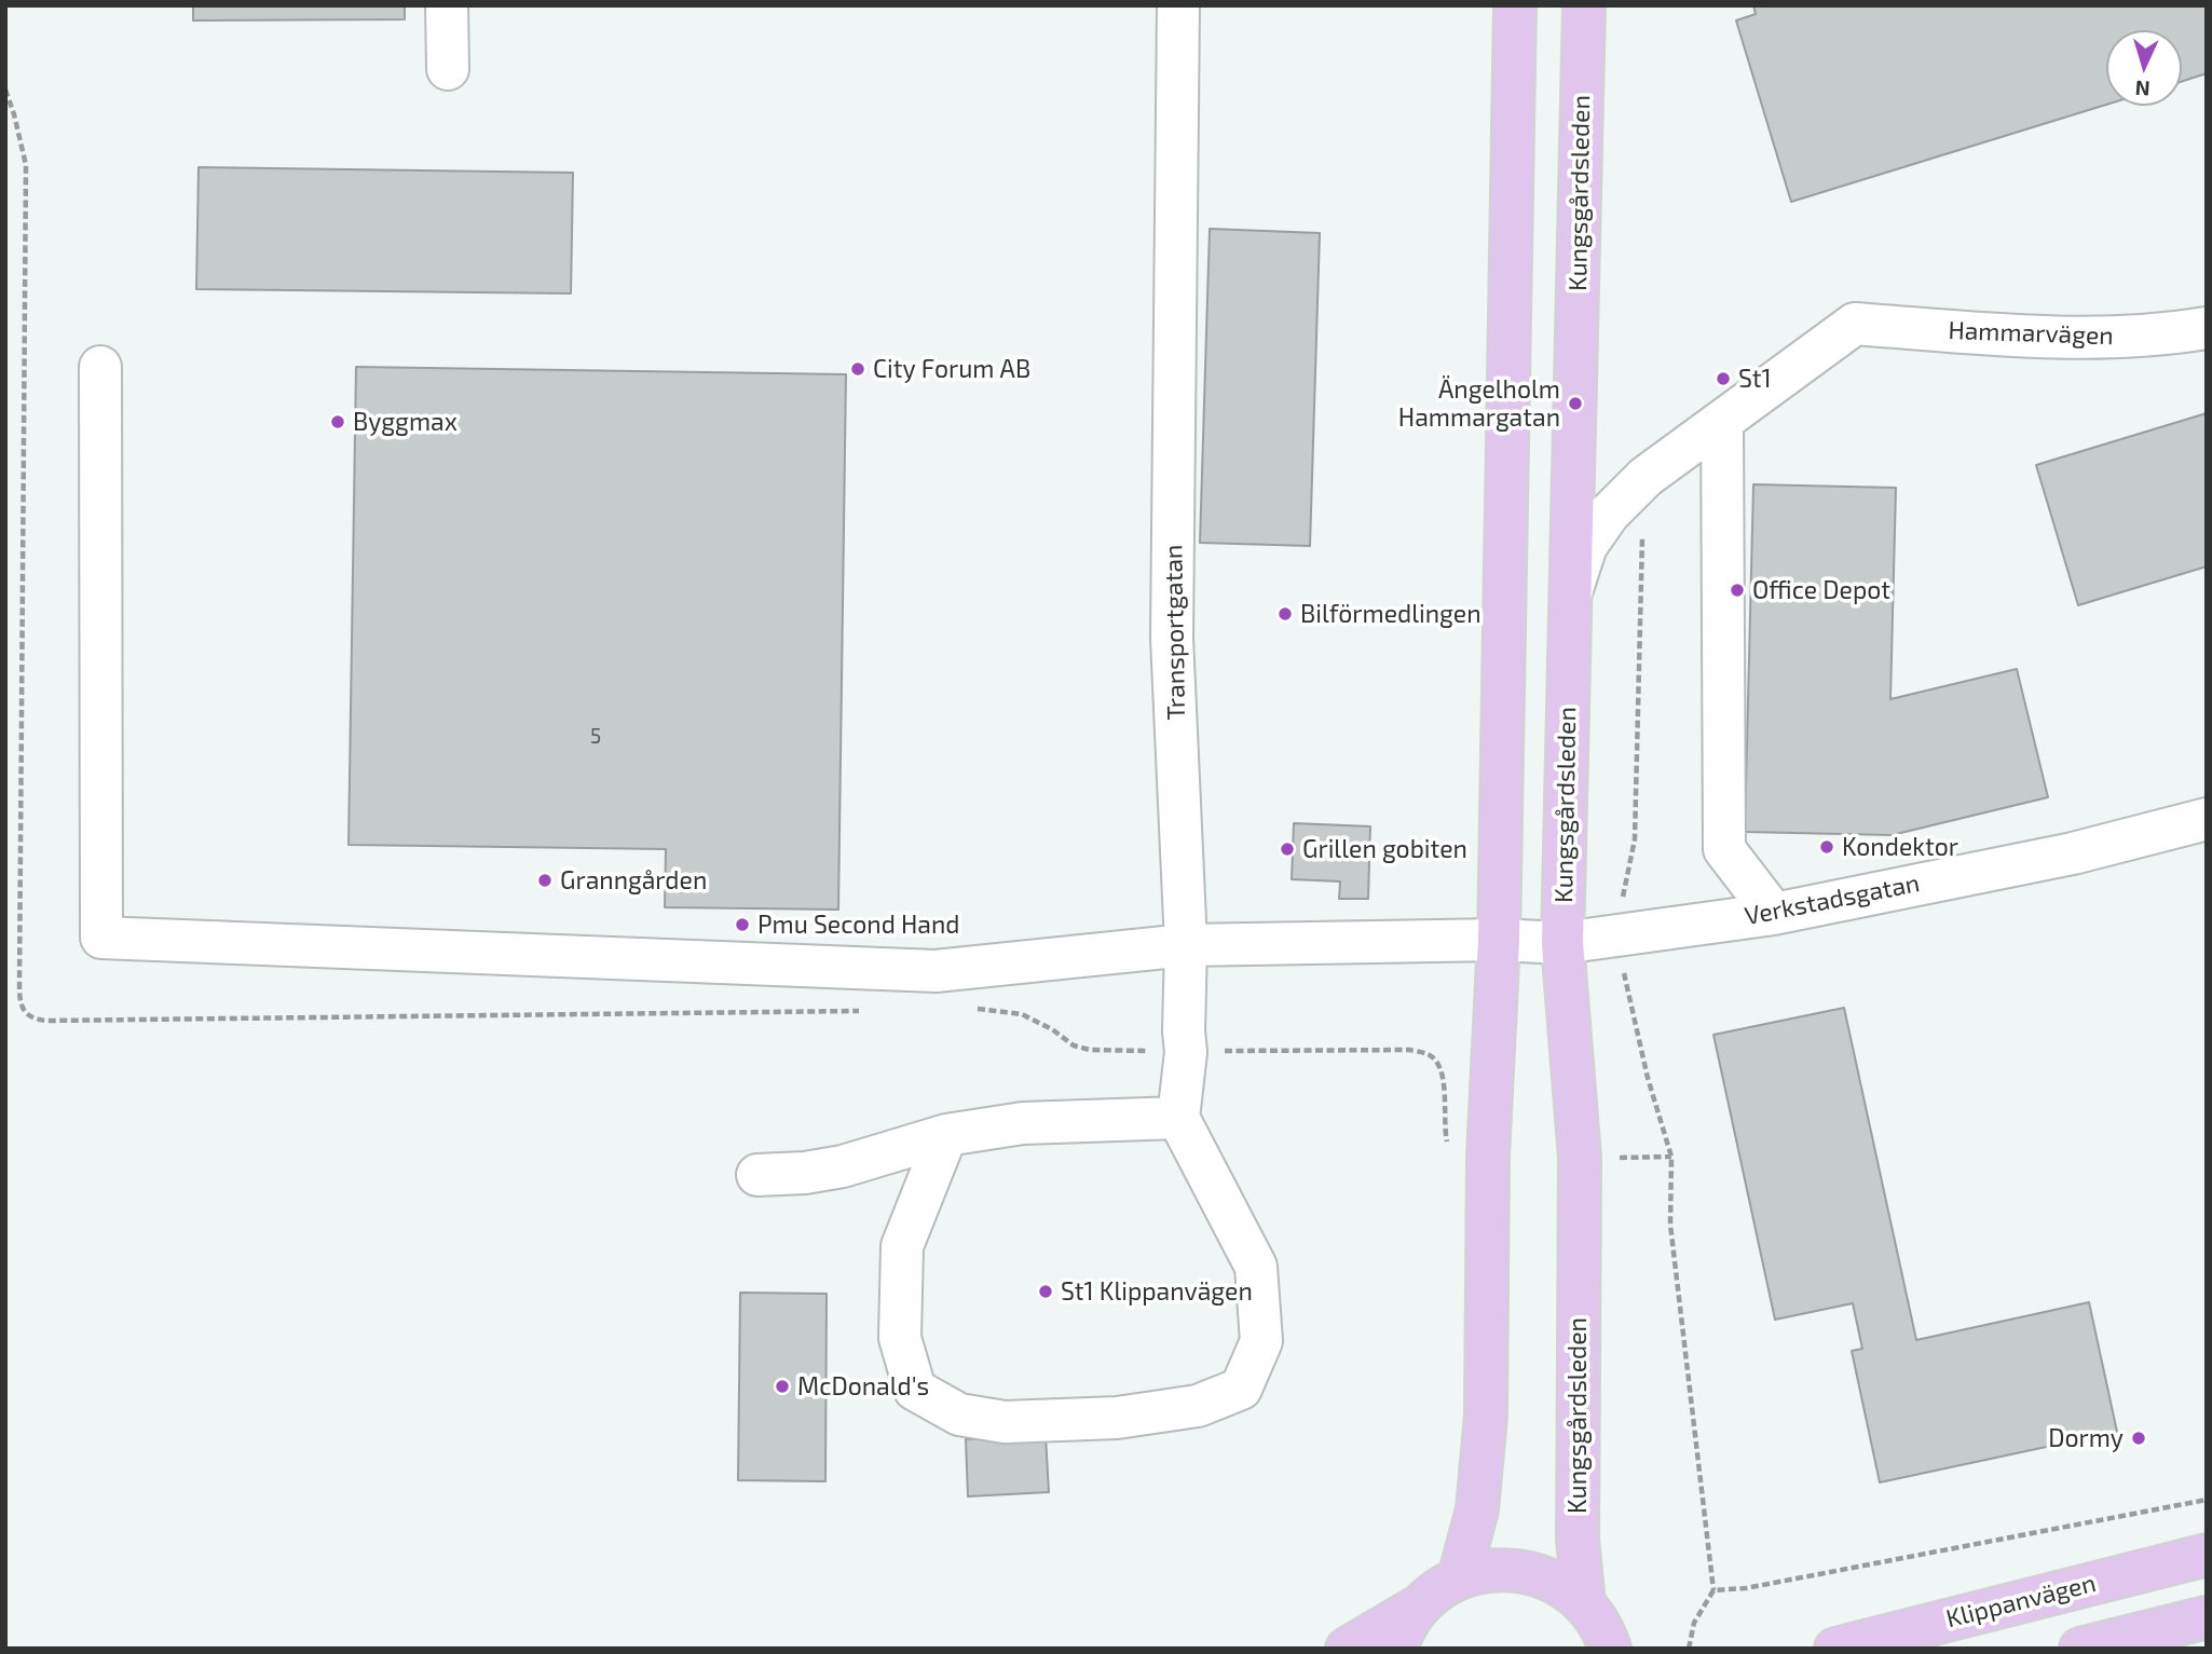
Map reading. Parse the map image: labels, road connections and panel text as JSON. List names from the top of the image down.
{
  "streets": {
    "main road": ["Kungsgårdsleden", "Klippanvägen"],
    "street": ["Hammarvägen", "Transportgatan", "Verkstadsgatan"]
  },
  "crossings": [
    ["Kungsgårdsleden", "Verkstadsgatan"]
  ],
  "places": [
    "City Forum AB",
    "St1",
    "Ängelholm Hammargatan",
    "Byggmax",
    "Office Depot",
    "Bilförmedlingen",
    "Kondektor",
    "Grillen gobiten",
    "Granngården",
    "Pmu Second Hand",
    "St1 Klippanvägen",
    "McDonald's",
    "Dormy"
  ],
  "house_numbers": ["5"],
  "north": "bottom"
}
